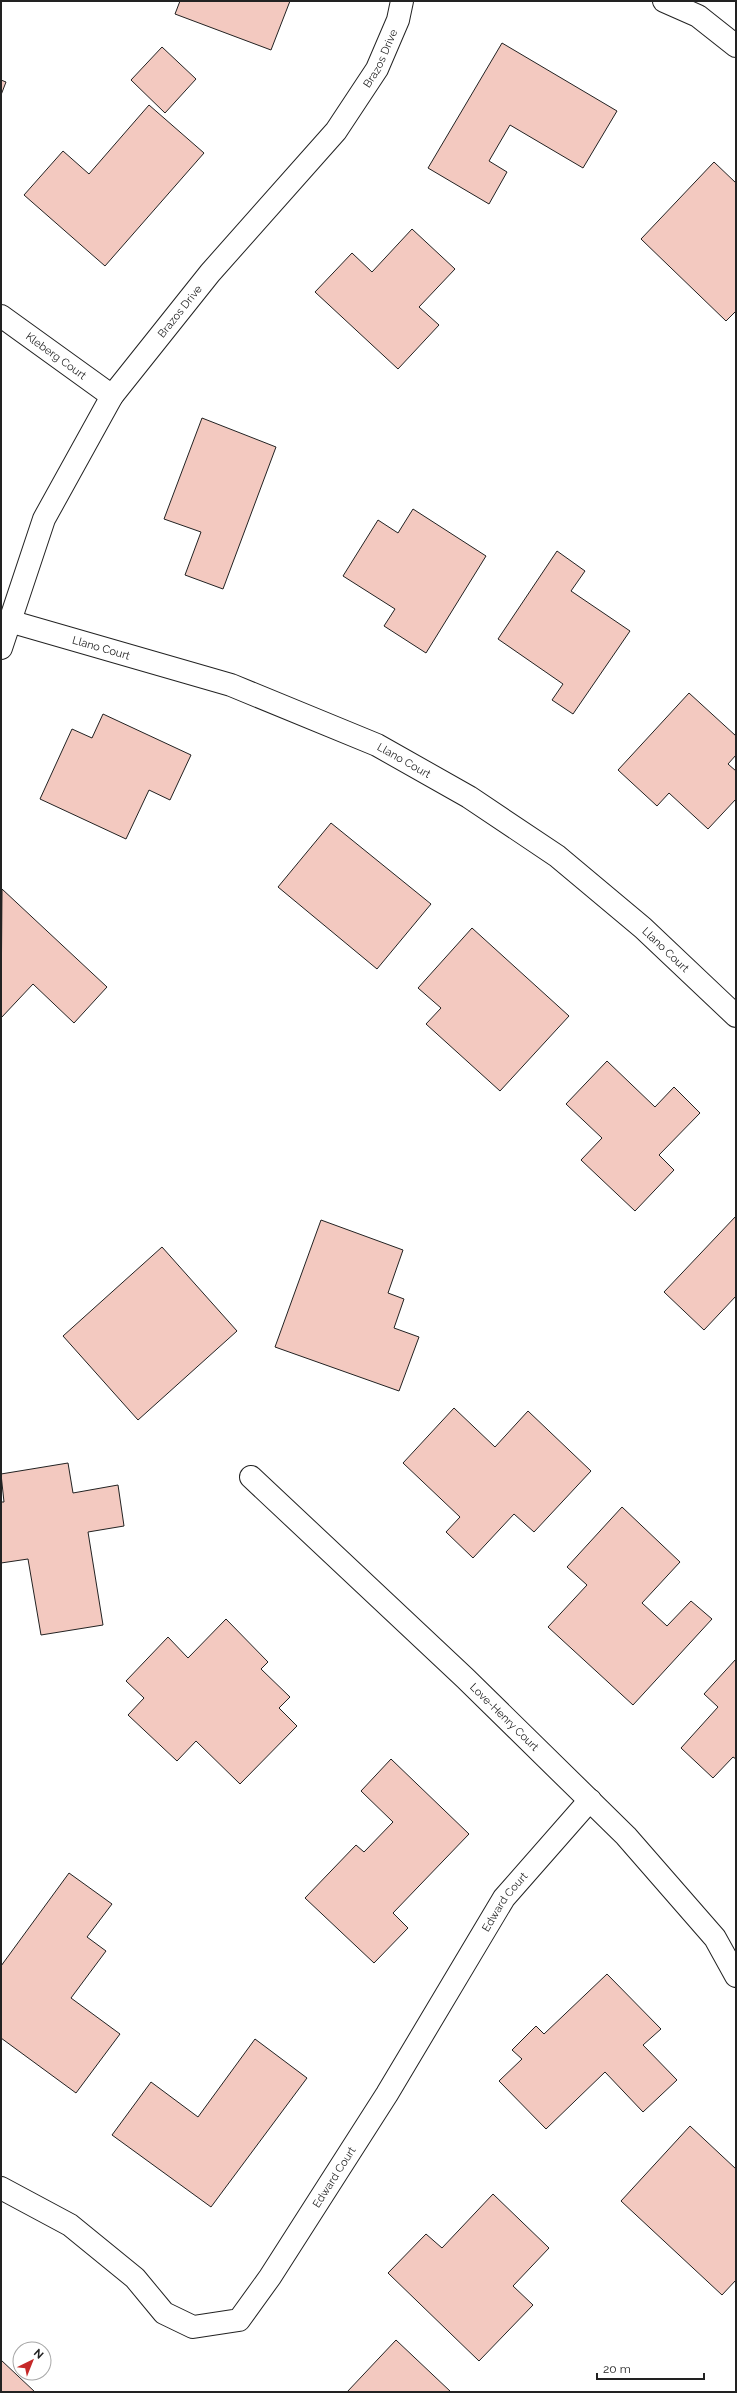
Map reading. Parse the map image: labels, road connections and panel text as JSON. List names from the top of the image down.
{
  "streets": {
    "street": [
      "Brazos Drive",
      "Kleberg Court",
      "Llano Court",
      "Love-Henry Court",
      "Edward Court"
    ]
  },
  "crossings": [
    ["Brazos Drive", "Kleberg Court"],
    ["Brazos Drive", "Llano Court"],
    ["Love-Henry Court", "Edward Court"]
  ],
  "scale_bar": "20 m",
  "north": "top right"
}
